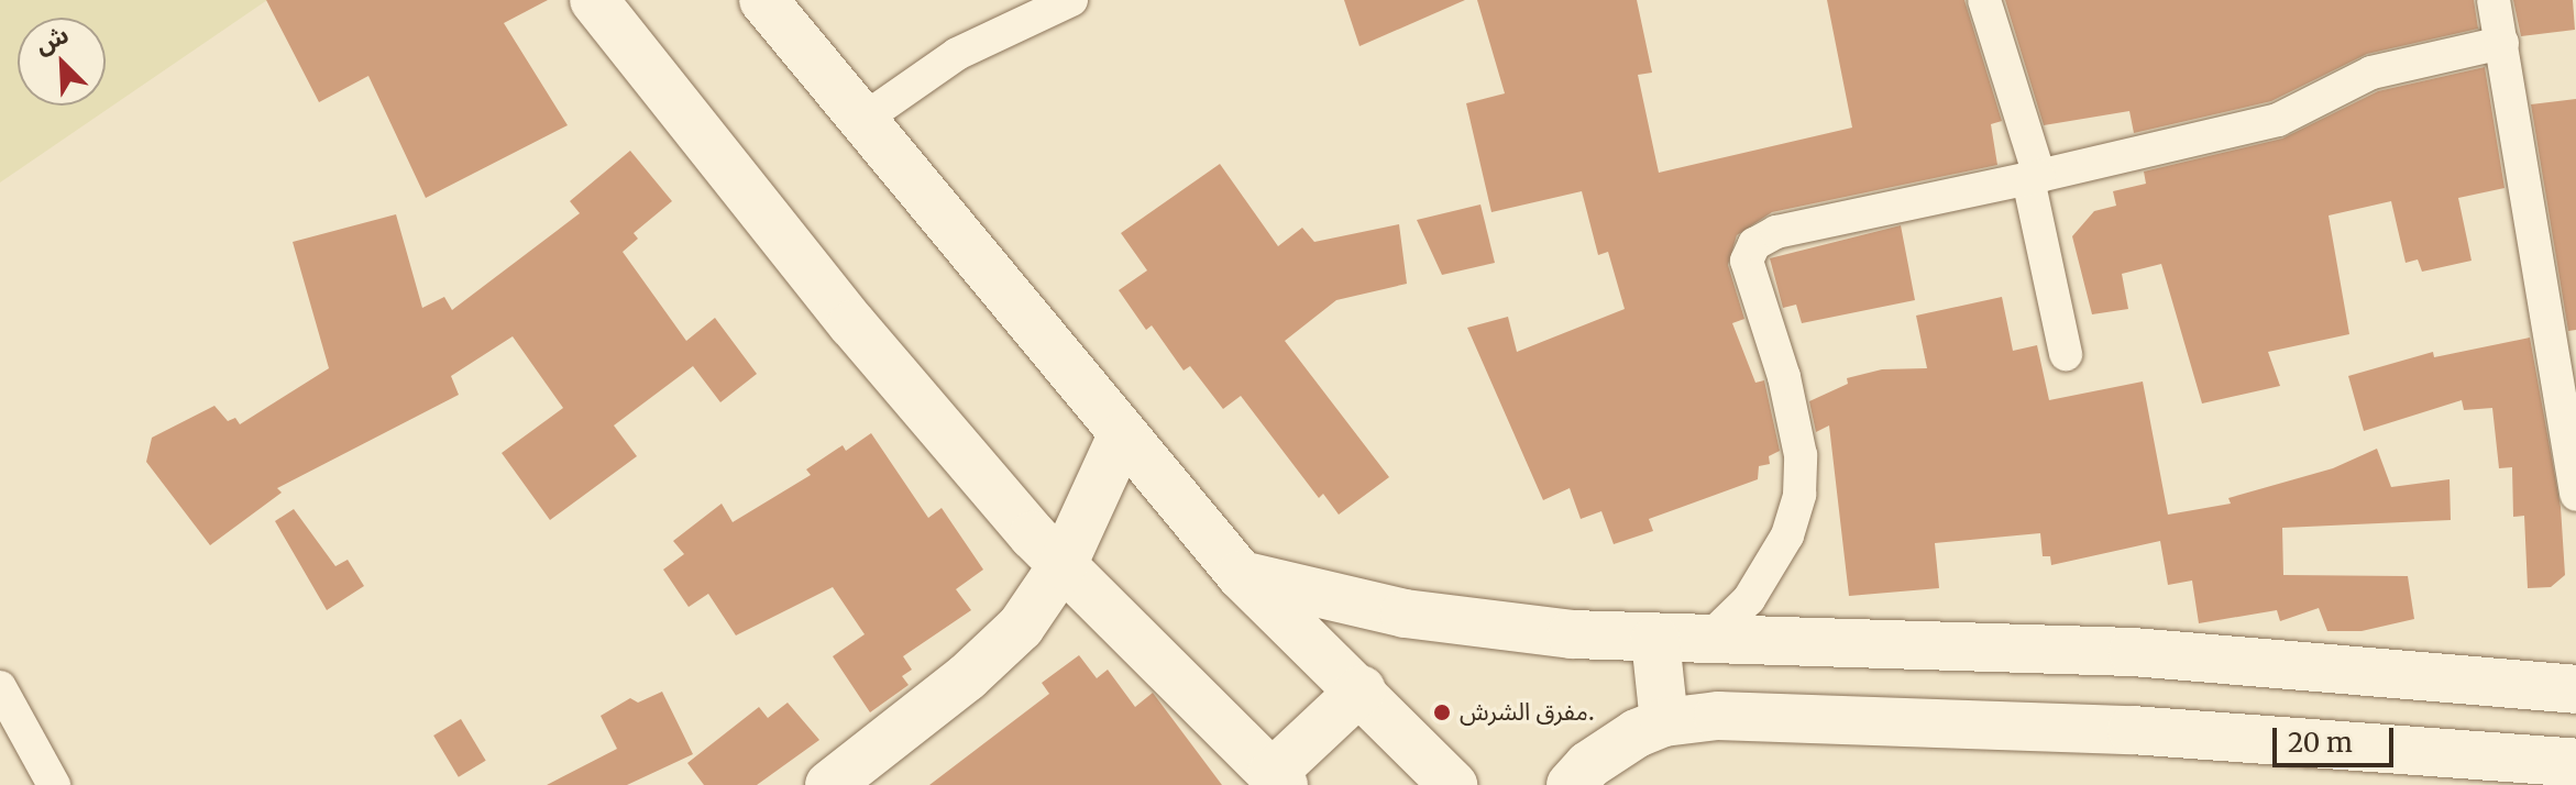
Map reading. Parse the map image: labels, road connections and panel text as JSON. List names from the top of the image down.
{
  "places": ["مفرق الشرش."],
  "scale_bar": "20 m",
  "north": "top left"
}
